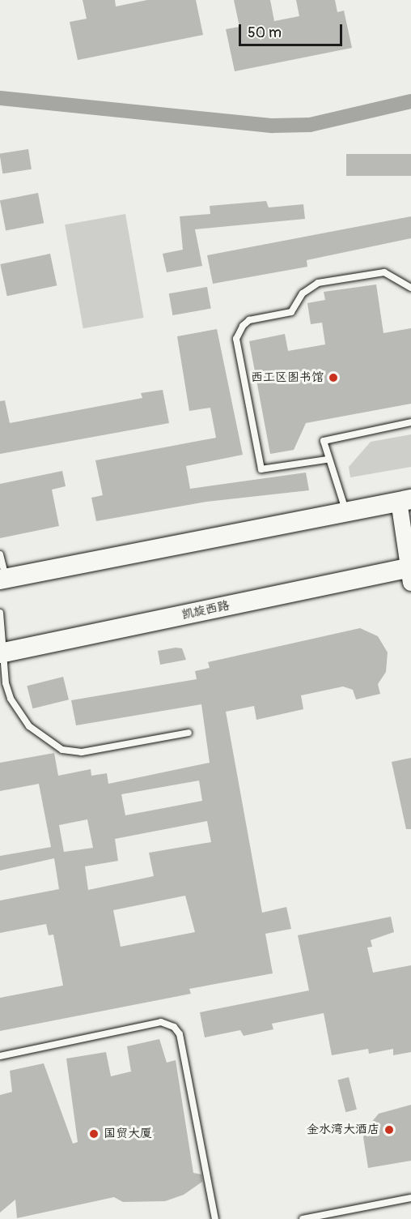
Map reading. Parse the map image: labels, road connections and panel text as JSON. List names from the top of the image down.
{
  "streets": {
    "main road": ["凯旋西路"]
  },
  "places": ["西工区图书馆", "金水湾大酒店", "国贸大厦"],
  "scale_bar": "50 m"
}
